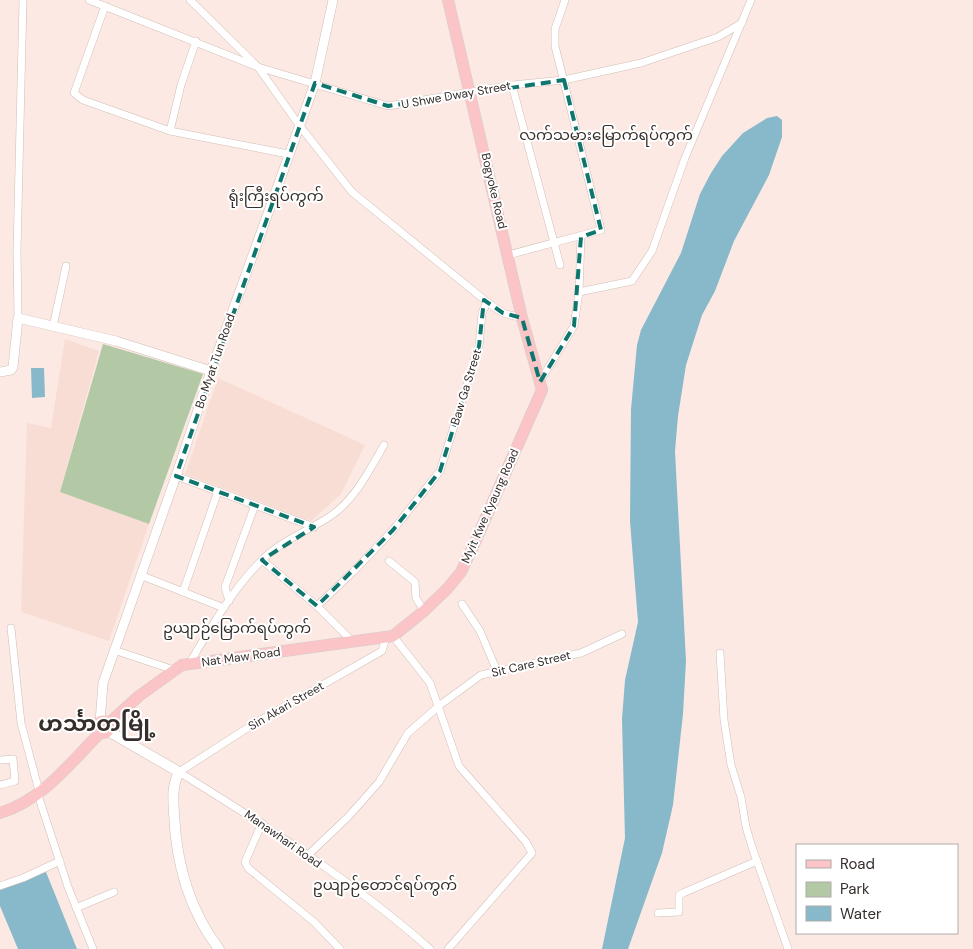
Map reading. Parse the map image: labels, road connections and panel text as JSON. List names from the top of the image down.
{
  "streets": {
    "main road": ["Bogyoke Road", "Myit Kwe Kyaung Road", "Nat Maw Road"],
    "street": [
      "U Shwe Dway Street",
      "Bo Myat Tun Road",
      "Baw Ga Street",
      "Sit Care Street",
      "Sin Akari Street",
      "Manawhari Road"
    ]
  },
  "crossings": [
    ["U Shwe Dway Street", "Bogyoke Road"],
    ["U Shwe Dway Street", "Bo Myat Tun Road"],
    ["Bogyoke Road", "Myit Kwe Kyaung Road"],
    ["Bo Myat Tun Road", "Nat Maw Road"],
    ["Myit Kwe Kyaung Road", "Nat Maw Road"],
    ["Myit Kwe Kyaung Road", "Sin Akari Street"],
    ["Nat Maw Road", "Sin Akari Street"],
    ["Sit Care Street", "Manawhari Road"],
    ["Sin Akari Street", "Manawhari Road"]
  ],
  "districts": [
    "လက်သမားမြောက်ရပ်ကွက်",
    "ရုံးကြီးရပ်ကွက်",
    "ဥယျာဉ်မြောက်ရပ်ကွက်",
    "ဟင်္သာတမြို့",
    "ဥယျာဉ်တောင်ရပ်ကွက်"
  ],
  "legend": ["Road", "Park", "Water"]
}
